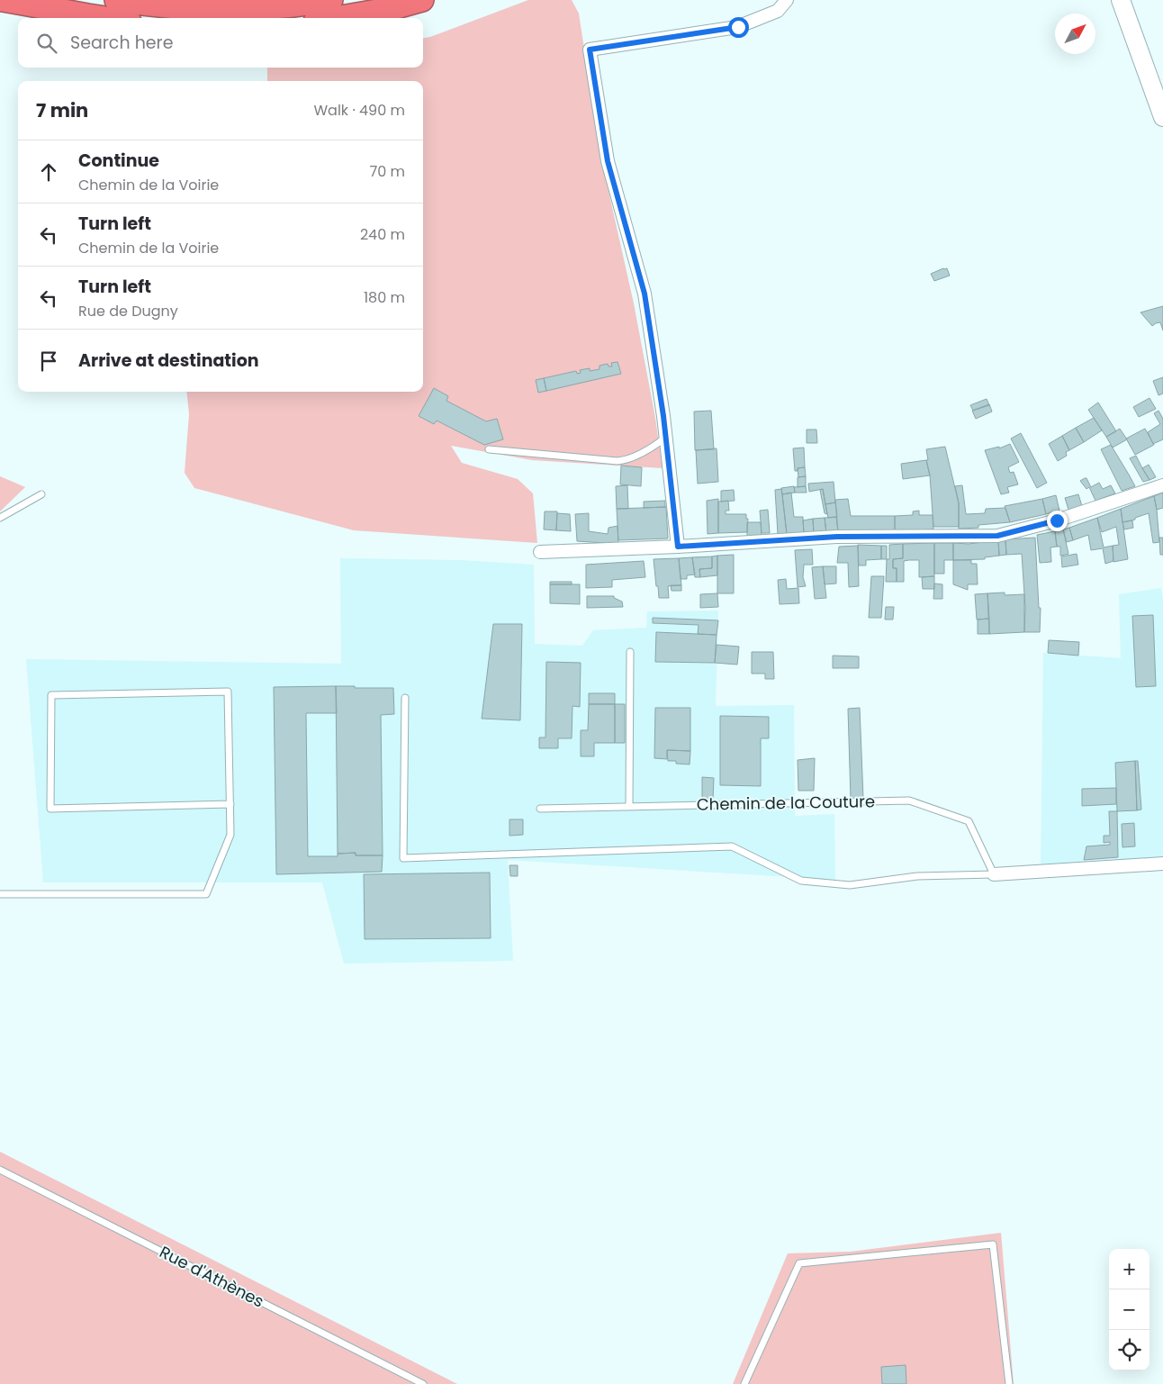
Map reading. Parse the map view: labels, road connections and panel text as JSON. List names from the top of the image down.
{
  "streets": {
    "lane": ["Chemin de la Couture", "Rue d'Athènes"]
  },
  "north": "top right",
  "page": {
    "search": "Search here",
    "heading": ["7 min", "Walk · 490 m"],
    "list": [
      ["Continue", "Chemin de la Voirie", "70 m"],
      ["Turn left", "Chemin de la Voirie", "240 m"],
      ["Turn left", "Rue de Dugny", "180 m"],
      "Arrive at destination"
    ],
    "map_buttons": ["+", "−"]
  }
}
